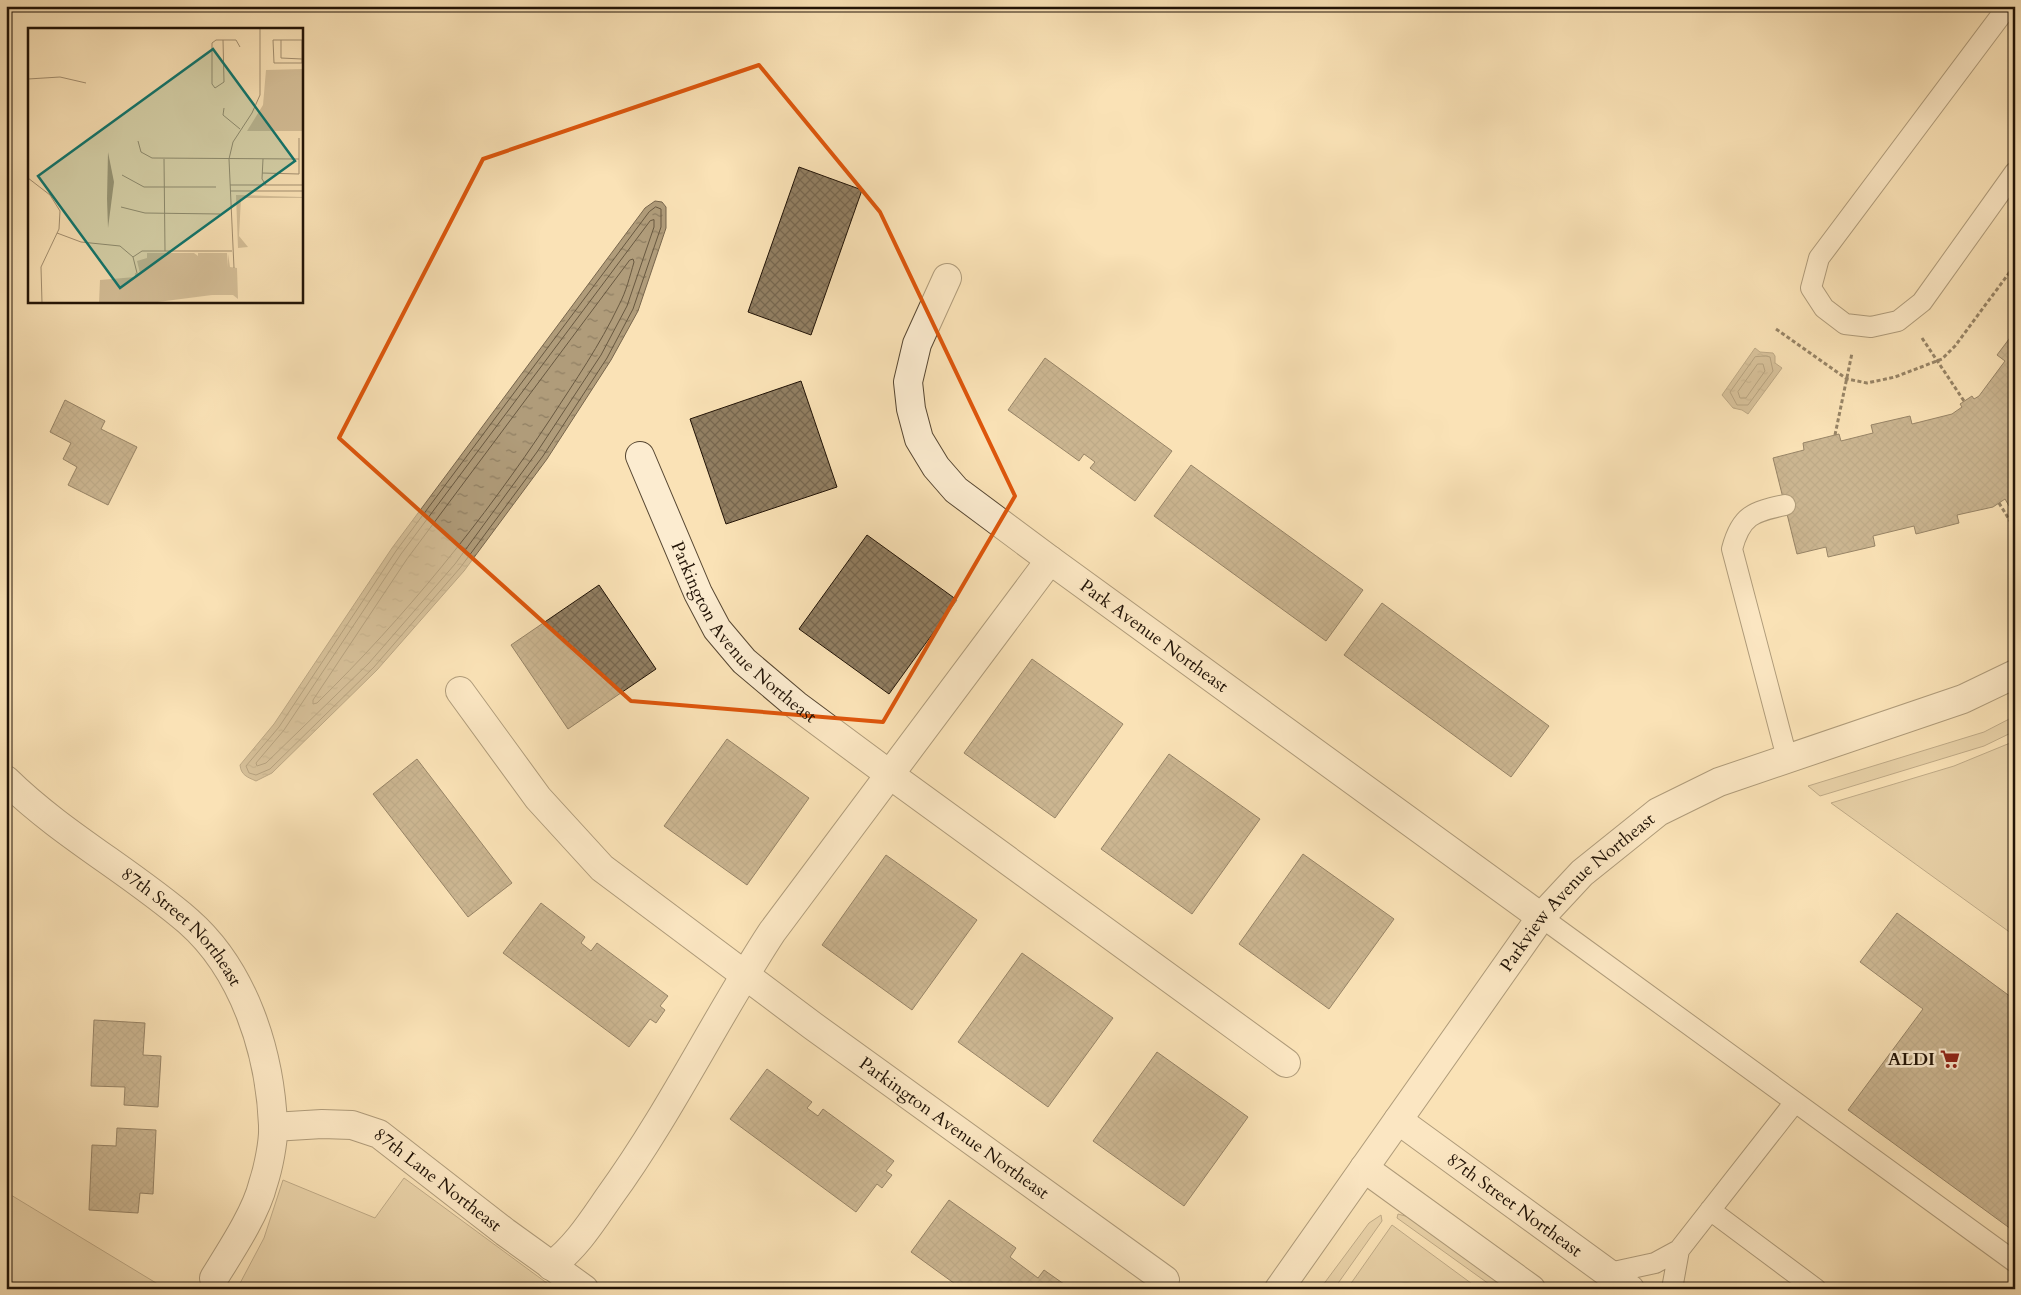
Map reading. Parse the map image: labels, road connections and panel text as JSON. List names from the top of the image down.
{
  "streets": {
    "street": [
      "Parkington Avenue Northeast",
      "Park Avenue Northeast",
      "Parkview Avenue Northeast",
      "87th Street Northeast",
      "87th Lane Northeast"
    ]
  },
  "crossings": [
    ["Park Avenue Northeast", "Parkview Avenue Northeast"],
    ["Parkview Avenue Northeast", "87th Street Northeast"],
    ["87th Street Northeast", "87th Lane Northeast"]
  ],
  "places": {
    "supermarket": ["ALDI"]
  }
}
